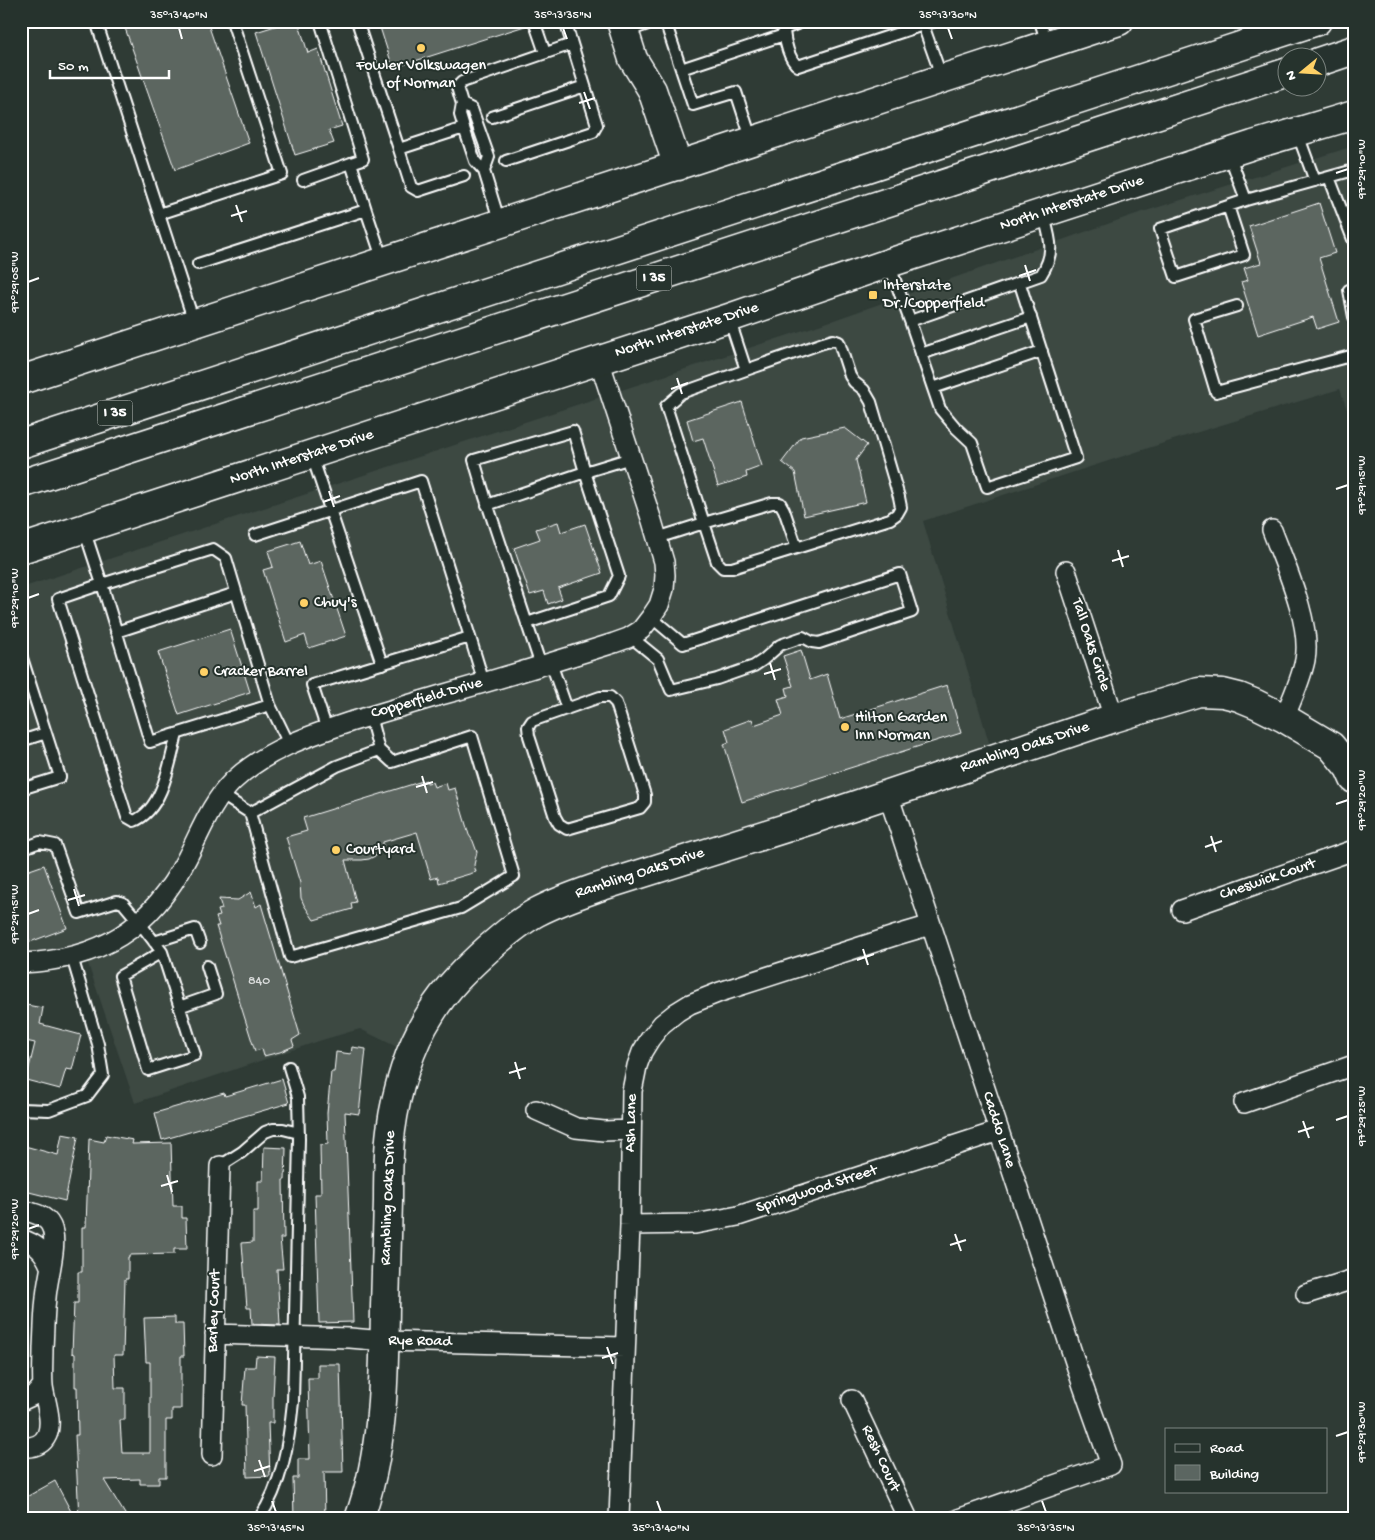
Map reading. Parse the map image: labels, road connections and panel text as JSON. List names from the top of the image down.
{
  "streets": {
    "main road": ["North Interstate Drive", "I 35", "Rambling Oaks Drive"],
    "street": [
      "Tall Oaks Circle",
      "Copperfield Drive",
      "Cheswick Court",
      "Ash Lane",
      "Caddo Lane",
      "Springwood Street",
      "Barley Court",
      "Rye Road",
      "Resh Court"
    ]
  },
  "crossings": [
    ["North Interstate Drive", "Copperfield Drive"],
    ["Tall Oaks Circle", "Rambling Oaks Drive"],
    ["Rambling Oaks Drive", "Caddo Lane"],
    ["Rambling Oaks Drive", "Rye Road"],
    ["Ash Lane", "Caddo Lane"],
    ["Ash Lane", "Springwood Street"],
    ["Ash Lane", "Rye Road"],
    ["Caddo Lane", "Springwood Street"],
    ["Barley Court", "Rye Road"]
  ],
  "places": {
    "other": [
      "Fowler Volkswagen of Norman",
      "Chuy's",
      "Cracker Barrel",
      "Hilton Garden Inn Norman",
      "Courtyard"
    ],
    "transit": ["Interstate Dr./Copperfield"]
  },
  "house_numbers": ["840"],
  "legend": ["Road", "Building"],
  "scale_bar": "50 m",
  "north": "left",
  "coordinates": [
    "35°13'40\"N",
    "35°13'35\"N",
    "35°13'30\"N",
    "97°29'10\"W",
    "97°29'05\"W",
    "97°29'15\"W",
    "97°29'20\"W",
    "97°29'25\"W",
    "97°29'30\"W",
    "35°13'45\"N"
  ]
}
